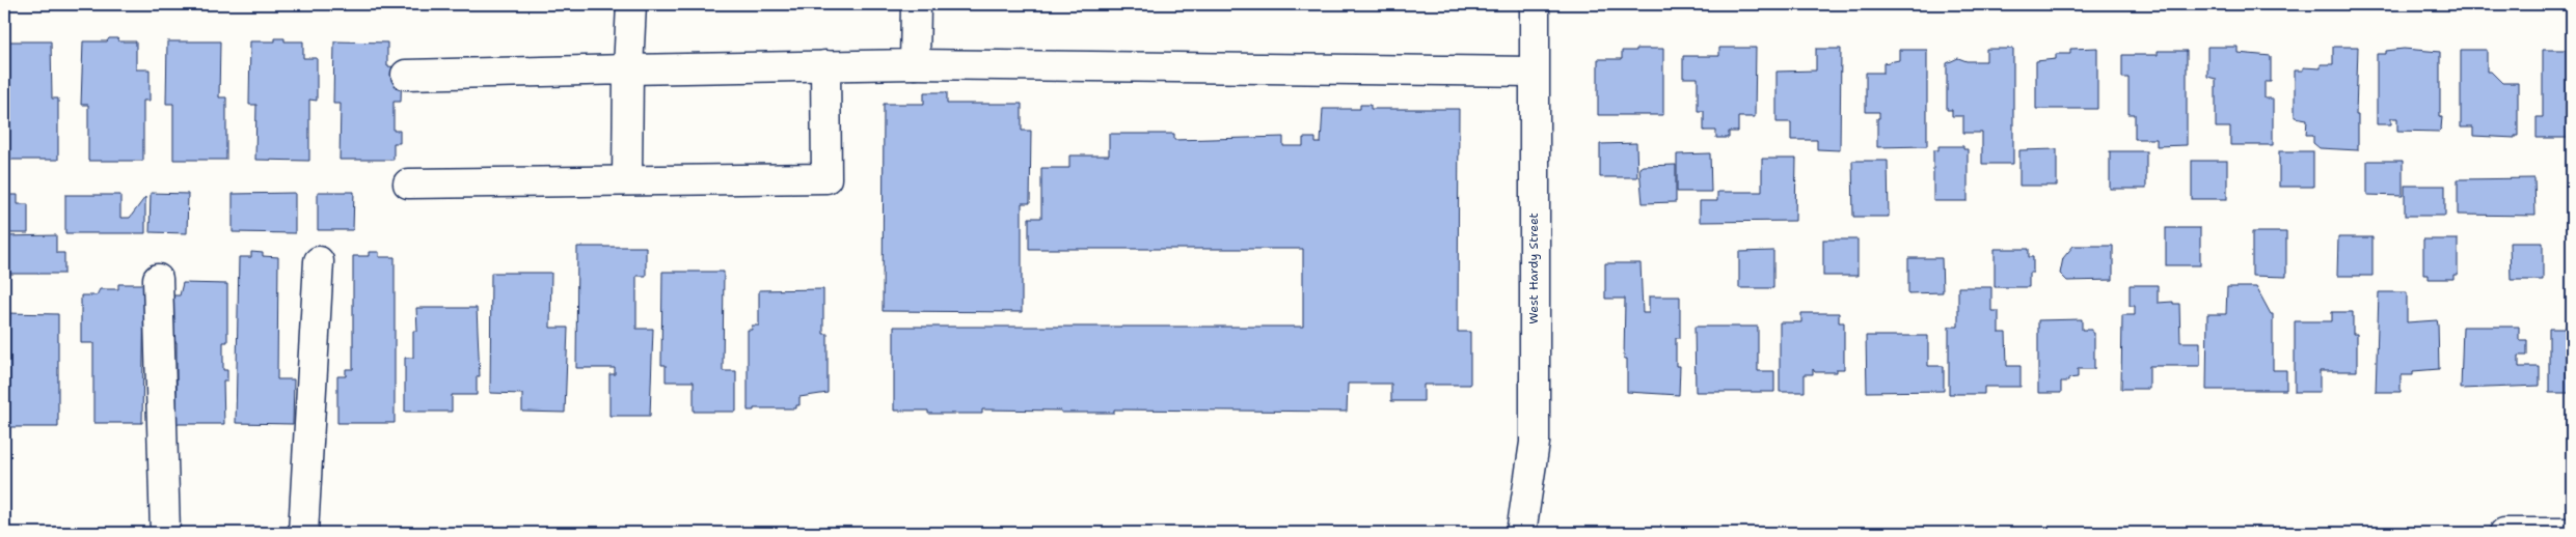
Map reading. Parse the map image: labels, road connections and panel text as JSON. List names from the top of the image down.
{
  "streets": {
    "street": ["West Hardy Street"]
  }
}
